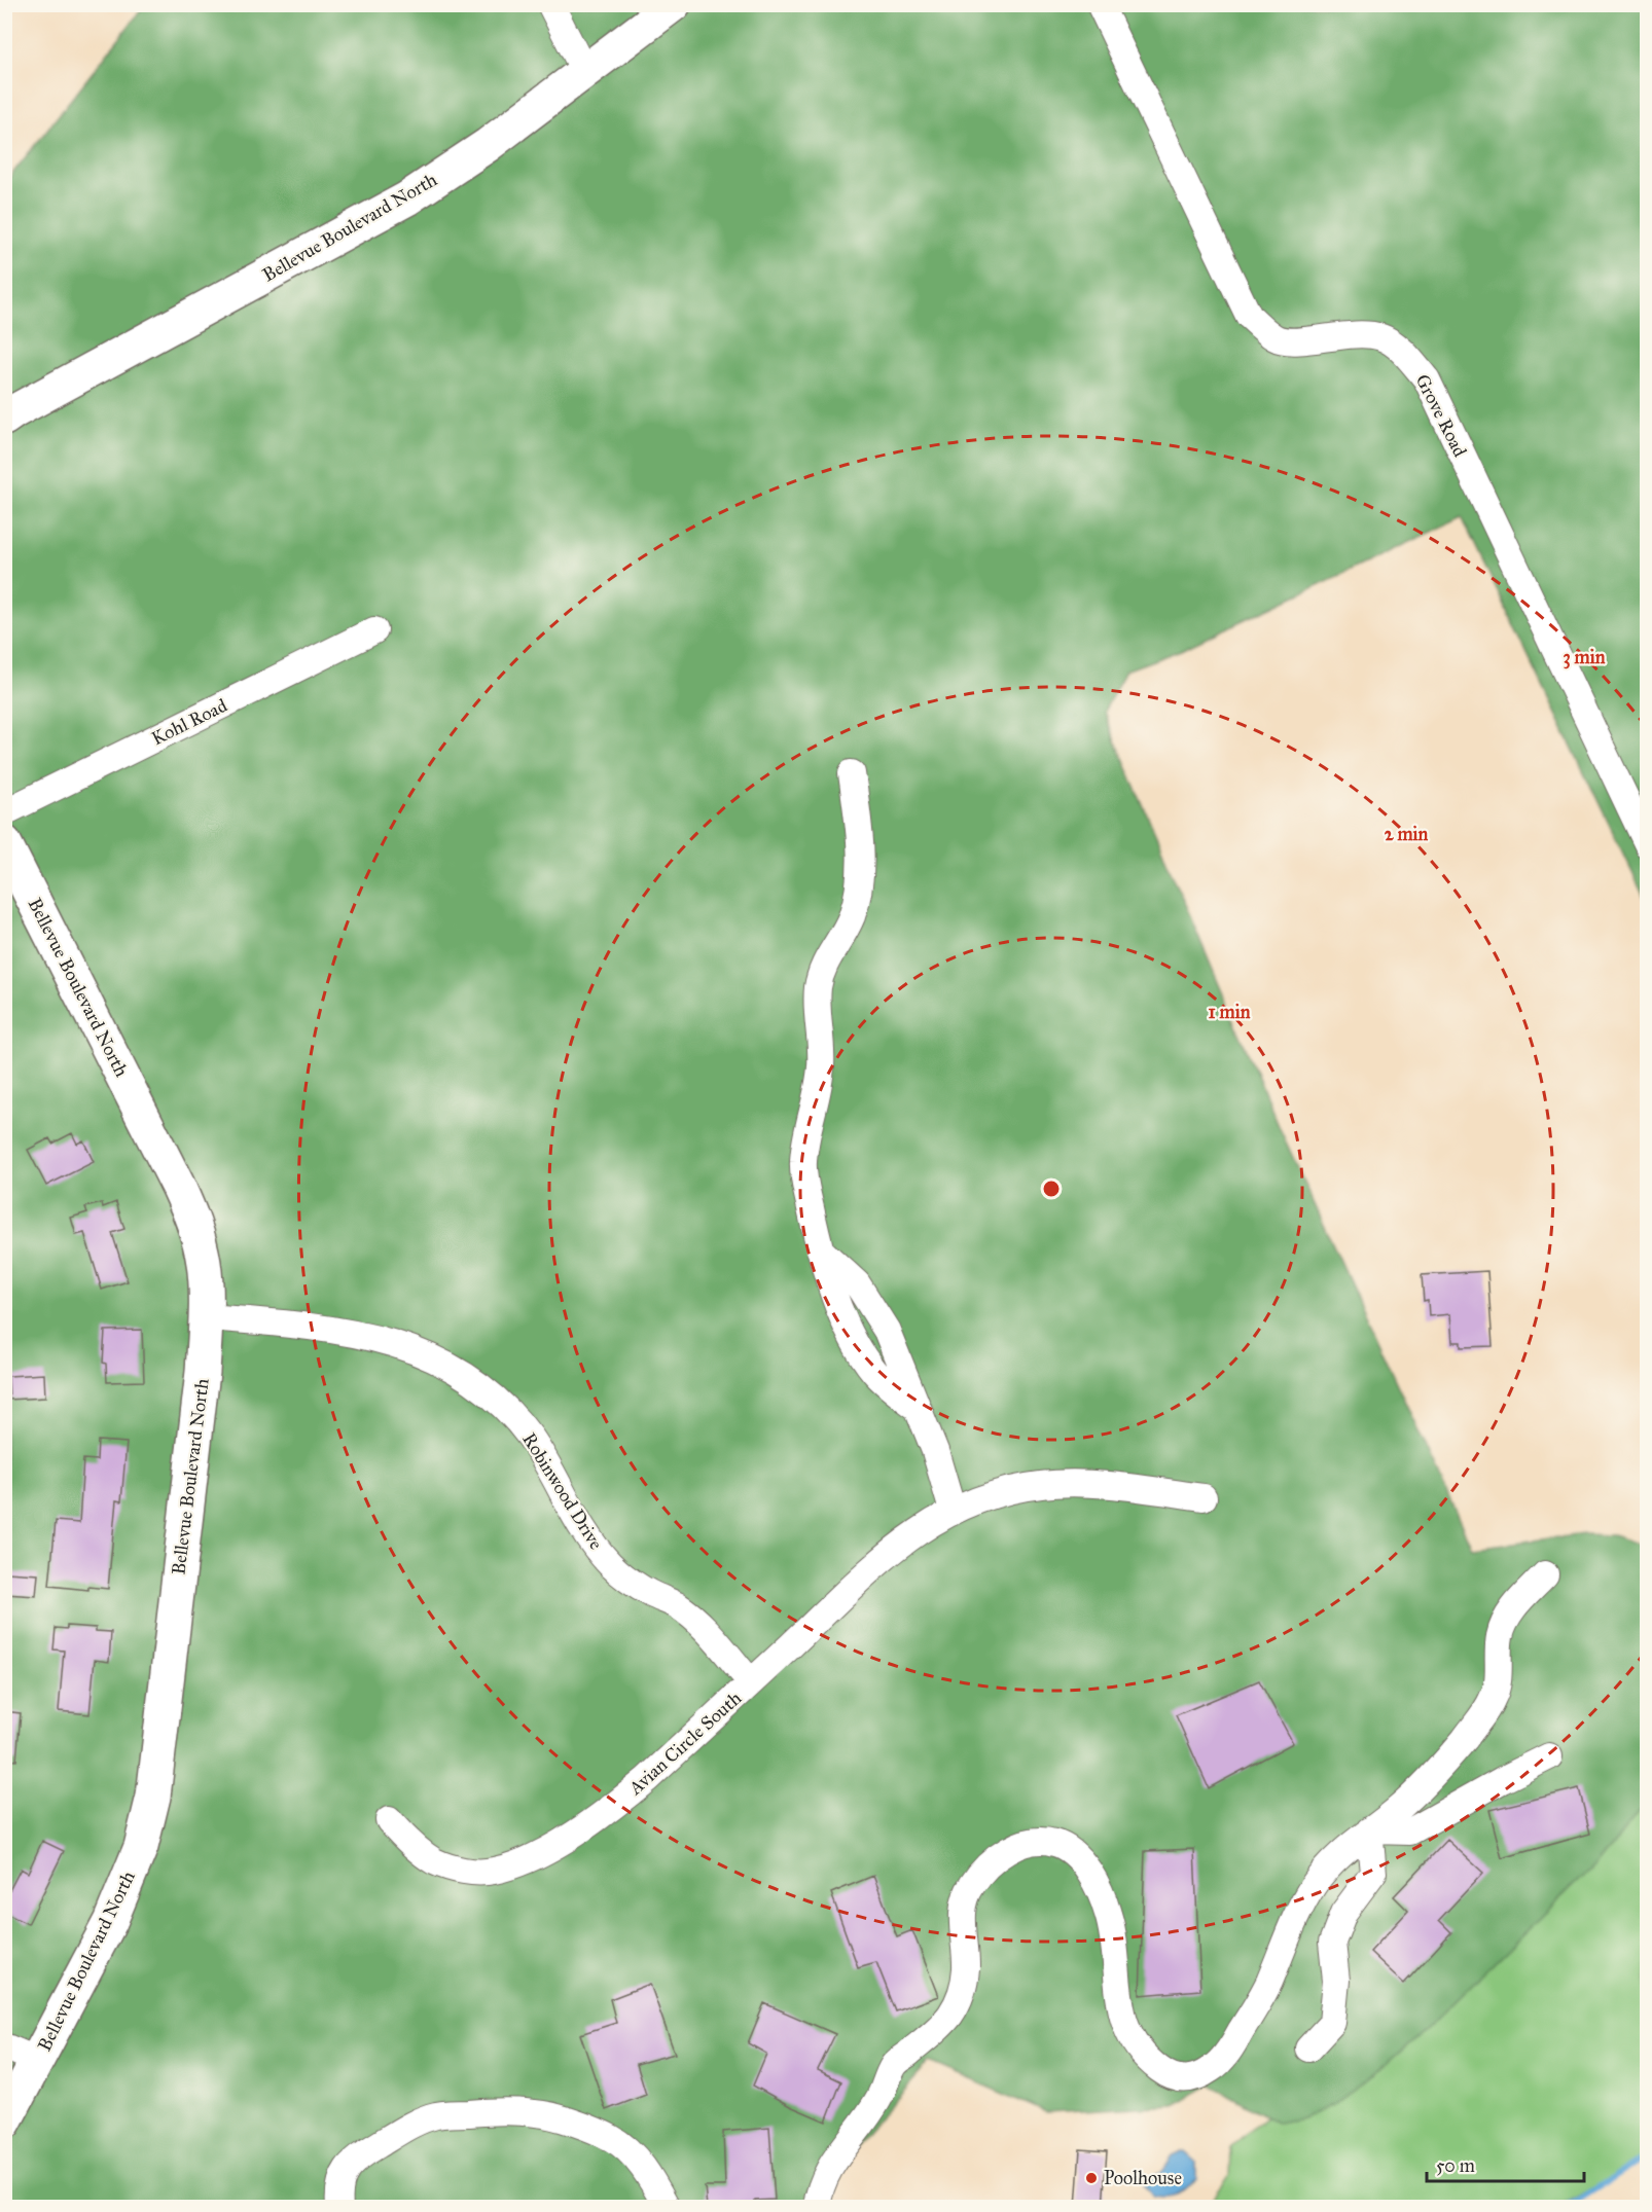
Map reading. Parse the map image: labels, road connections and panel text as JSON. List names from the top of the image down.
{
  "streets": {
    "main road": ["Bellevue Boulevard North"],
    "street": [
      "Grove Road",
      "Kohl Road",
      "Robinwood Drive",
      "Avian Circle South"
    ]
  },
  "crossings": [
    ["Bellevue Boulevard North", "Robinwood Drive"],
    ["Robinwood Drive", "Avian Circle South"]
  ],
  "places": ["Poolhouse"],
  "scale_bar": "50 m",
  "rings": ["3 min", "2 min", "1 min"]
}
